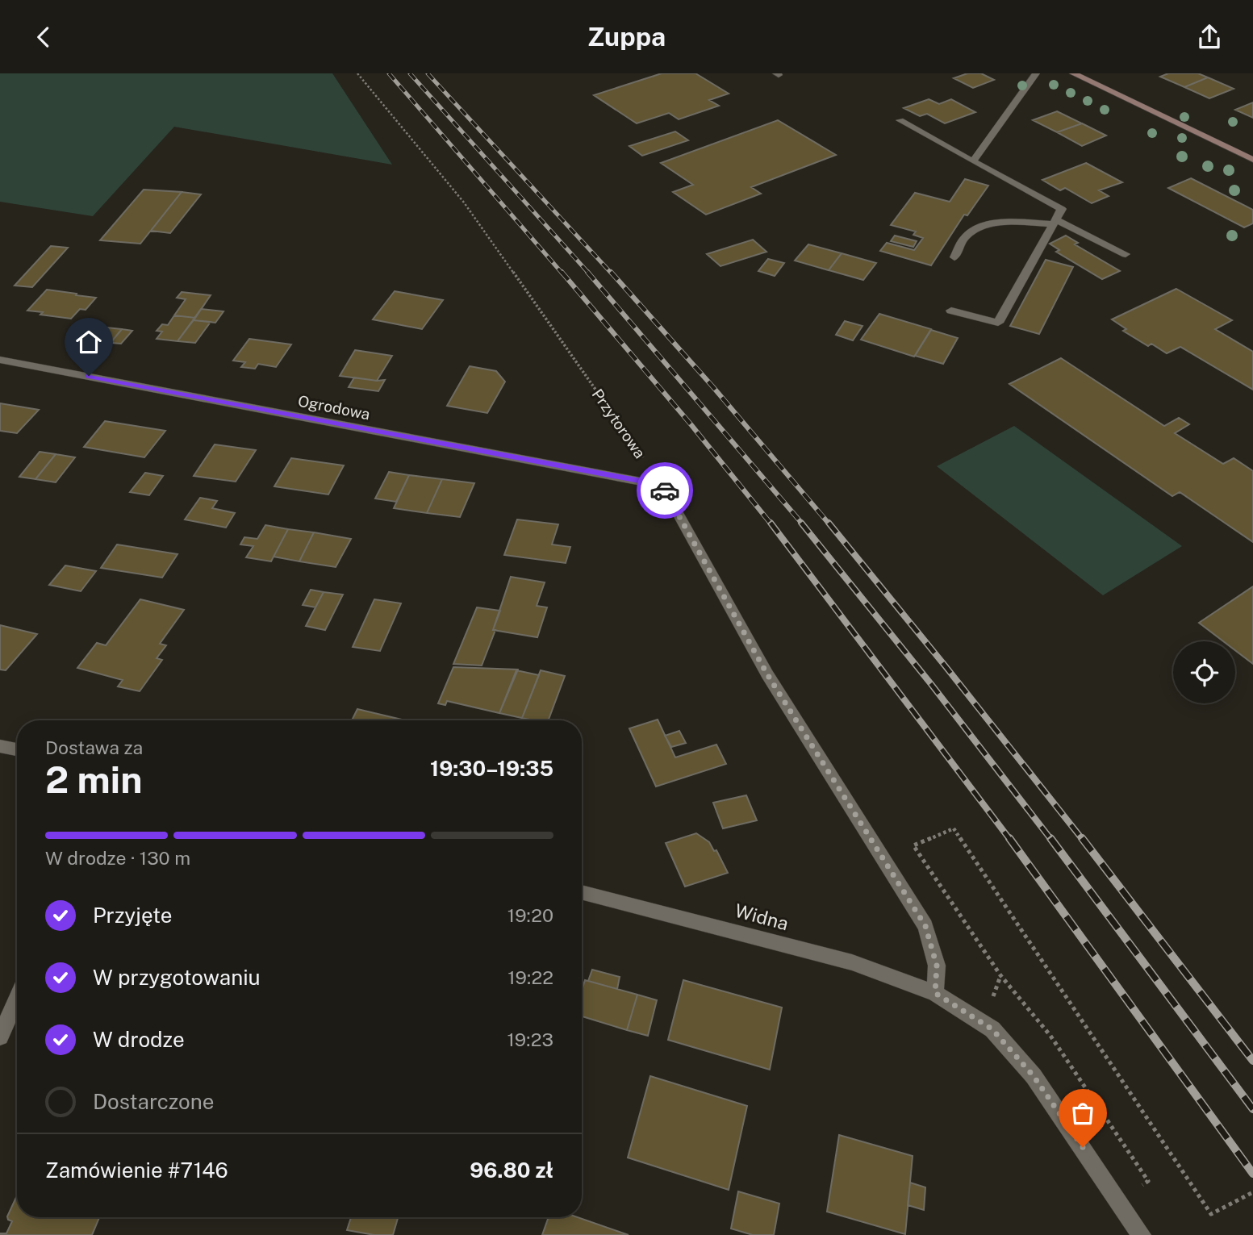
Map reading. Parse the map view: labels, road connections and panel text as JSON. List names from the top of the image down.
{
  "streets": {
    "street": ["Ogrodowa", "Widna"],
    "path": ["Przytorowa"]
  },
  "crossings": [
    ["Ogrodowa", "Przytorowa"]
  ],
  "page": {
    "header": "Zuppa",
    "heading": ["2 min", "Dostawa za", "19:30–19:35"],
    "panel": ["Zamówienie #7146", "96.80 zł"],
    "bar": "W drodze · 130 m",
    "list": [
      ["Przyjęte", "19:20"],
      ["W przygotowaniu", "19:22"],
      ["W drodze", "19:23"],
      "Dostarczone"
    ]
  }
}
